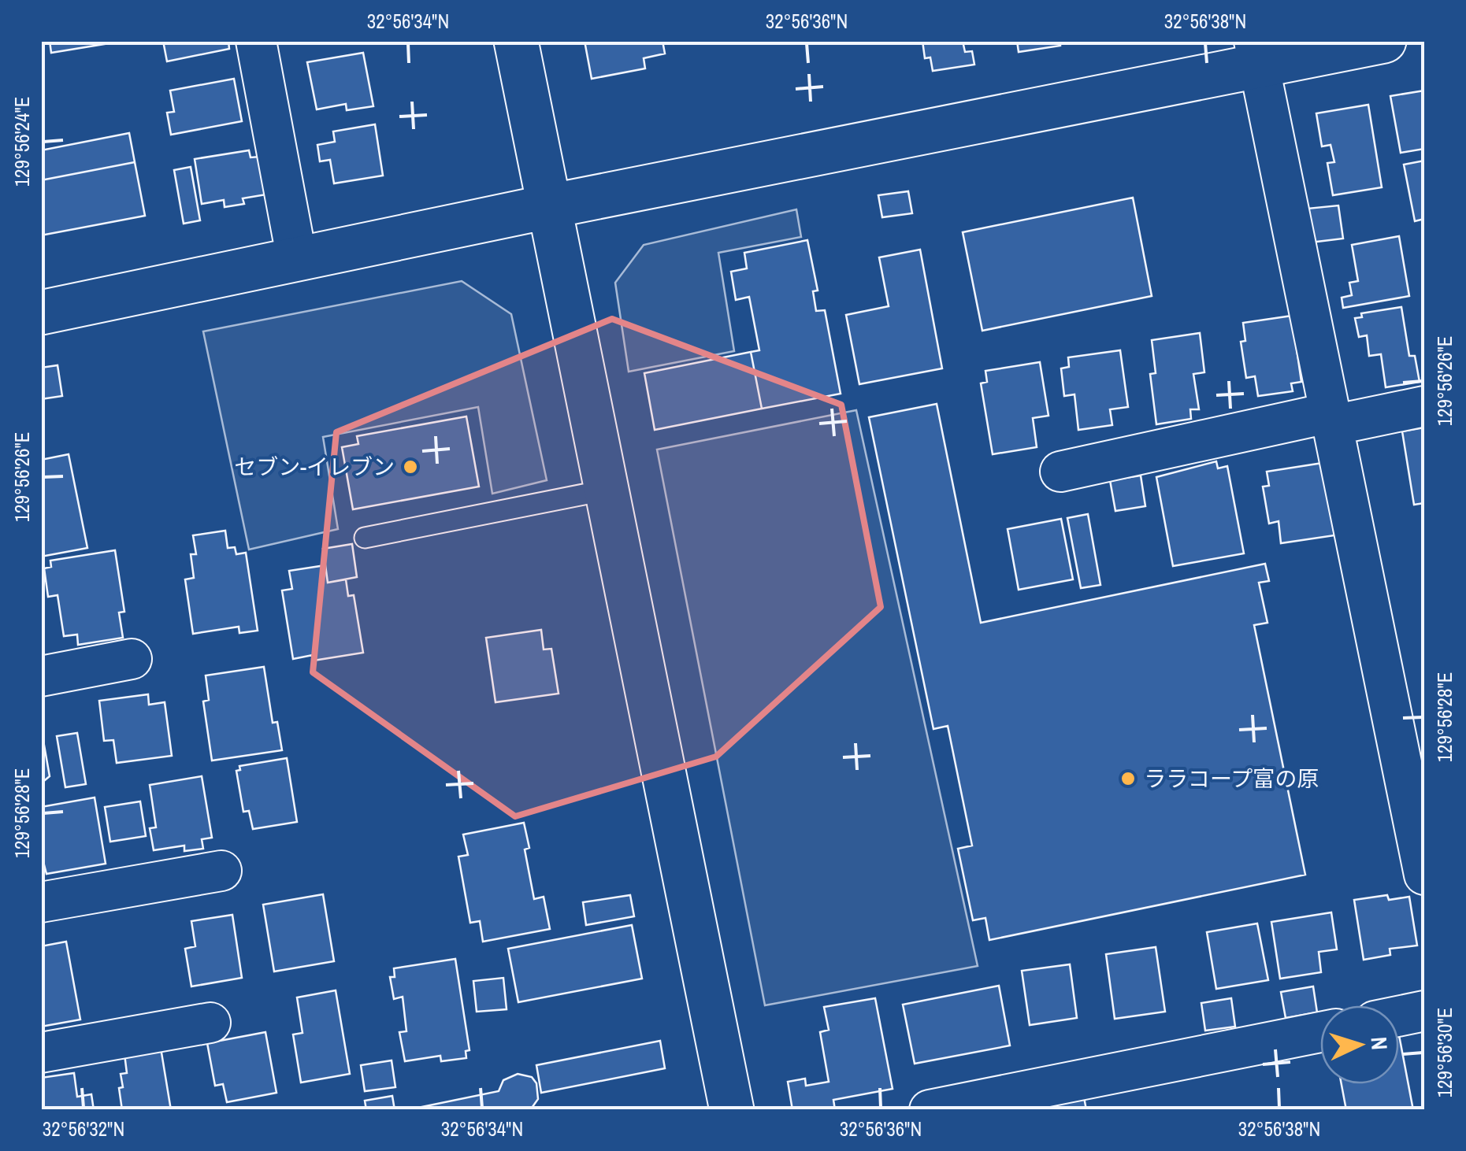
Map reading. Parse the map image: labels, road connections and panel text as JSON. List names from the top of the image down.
{
  "places": ["セブン-イレブン", "ララコープ富の原"],
  "north": "right",
  "coordinates": [
    "32°56'34\"N",
    "32°56'36\"N",
    "32°56'38\"N",
    "129°56'24\"E",
    "129°56'26\"E",
    "129°56'28\"E",
    "129°56'30\"E",
    "32°56'32\"N"
  ]
}
